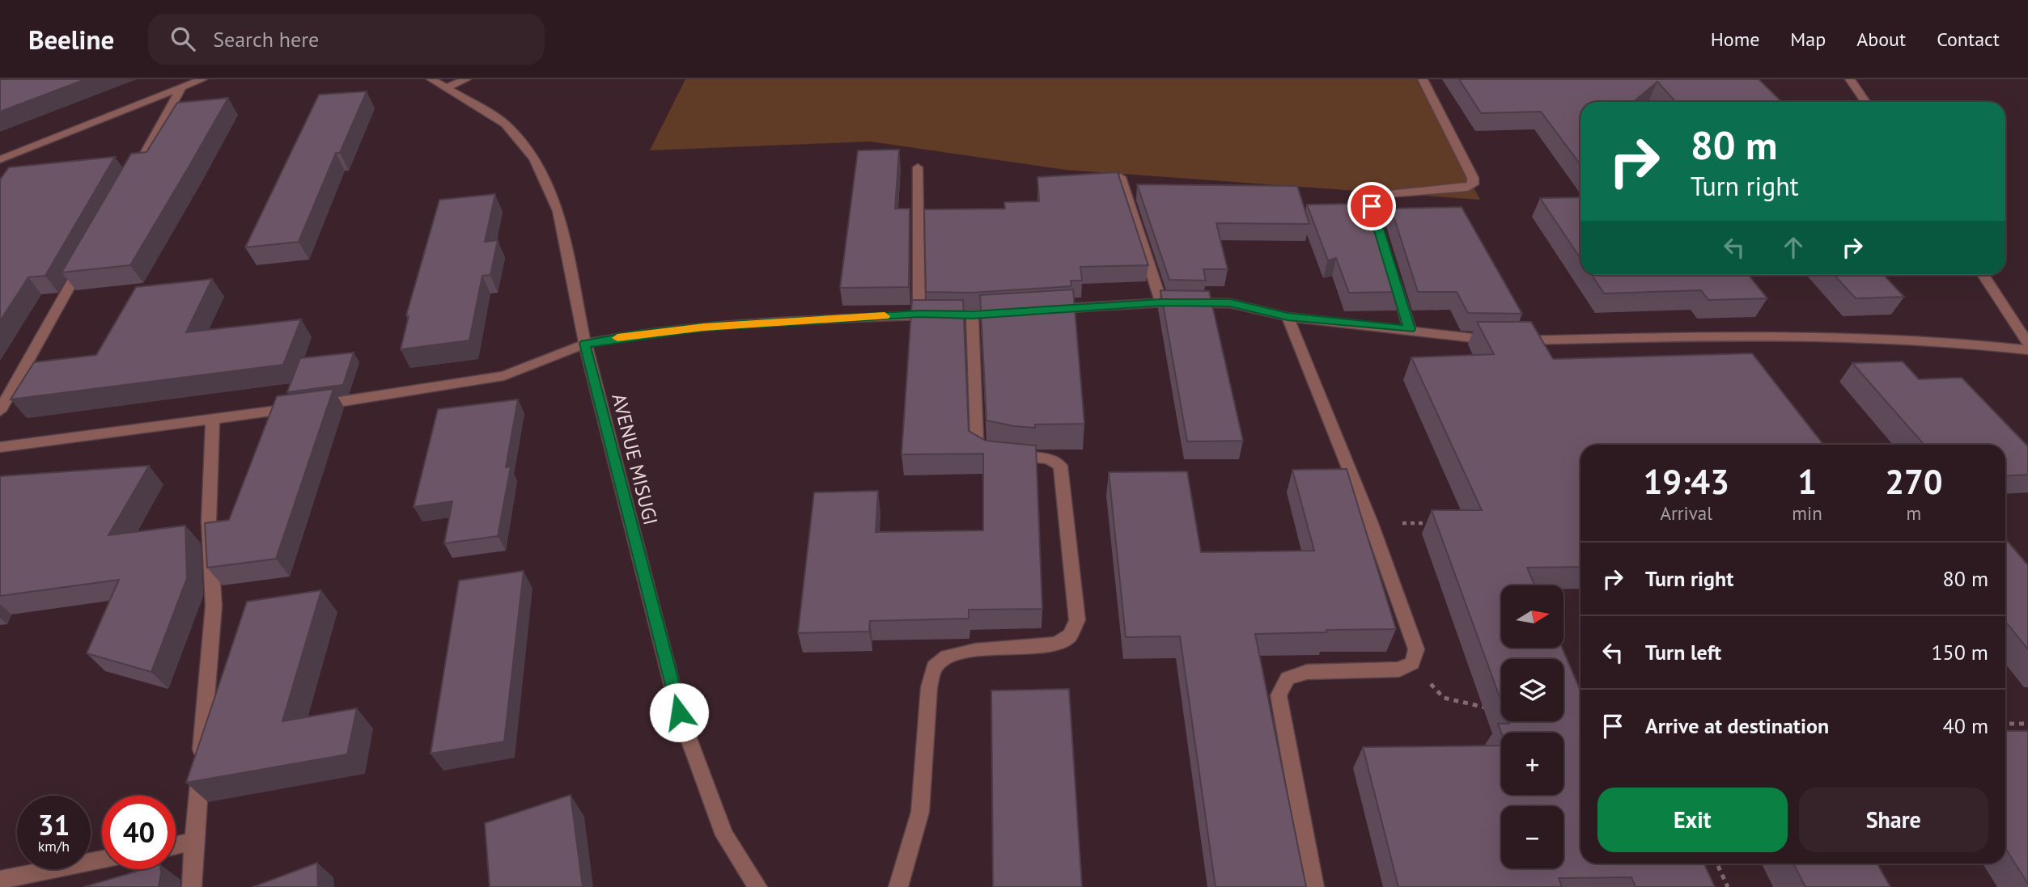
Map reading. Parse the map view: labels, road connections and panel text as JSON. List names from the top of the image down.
{
  "streets": {
    "street": ["AVENUE MISUGI"]
  },
  "north": "right",
  "page": {
    "header": "Beeline",
    "search": "Search here",
    "nav": [
      "Home",
      "Map",
      "About",
      "Contact"
    ],
    "turn": ["80 m", "Turn right"],
    "eta": [
      "19:43",
      "Arrival",
      "1",
      "min",
      "270",
      "m"
    ],
    "list": [
      {
        "name": "Turn right",
        "value": "80 m"
      },
      {
        "name": "Turn left",
        "value": "150 m"
      },
      {
        "name": "Arrive at destination",
        "value": "40 m"
      }
    ],
    "map_buttons": ["+", "−"],
    "buttons": ["Exit", "Share"],
    "speed": "31 km/h",
    "limit": "40"
  }
}
